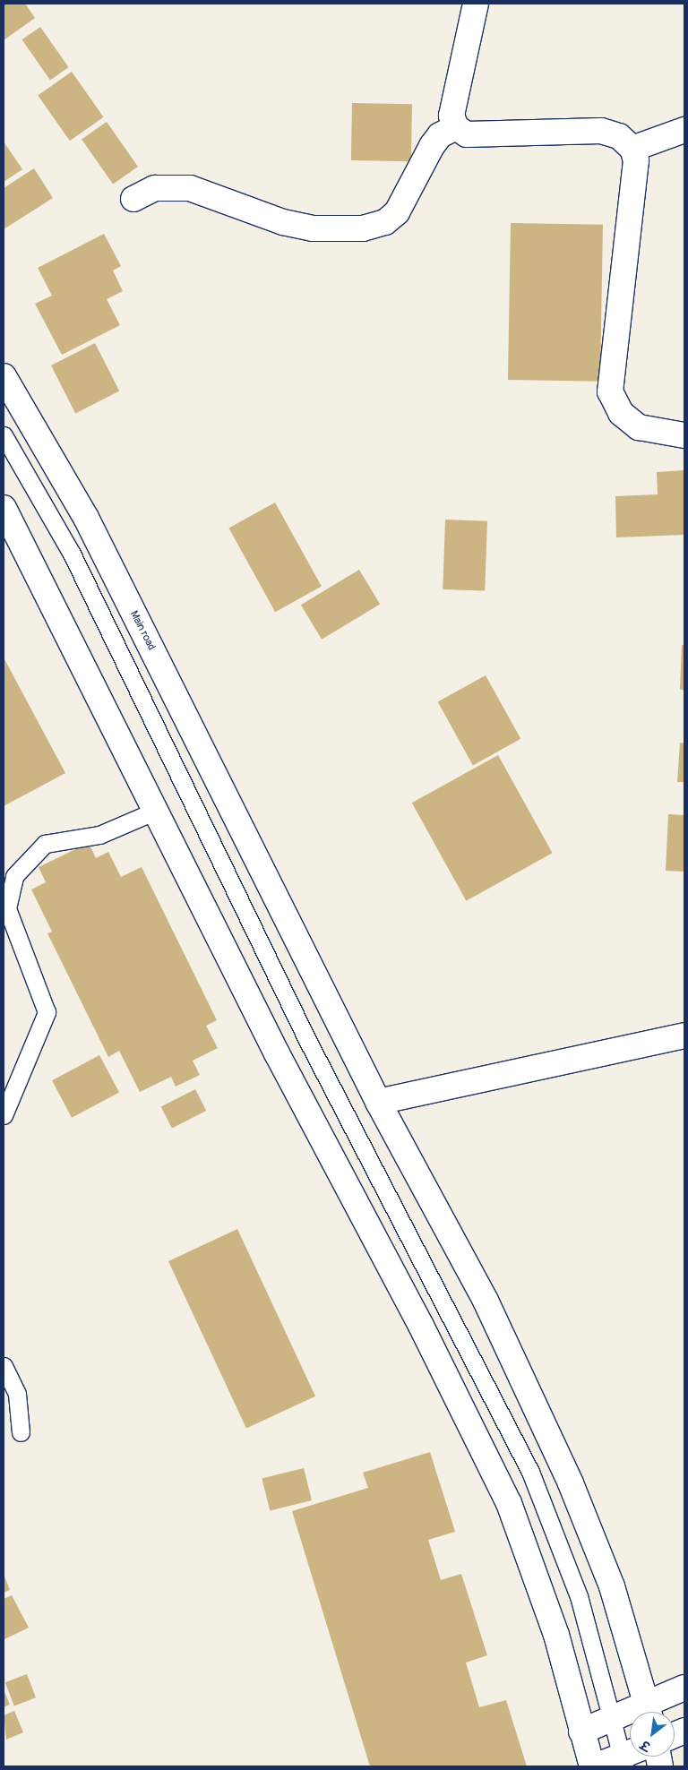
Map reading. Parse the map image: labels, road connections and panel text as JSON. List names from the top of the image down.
{
  "streets": {
    "main road": ["Main road"]
  },
  "north": "bottom left"
}
